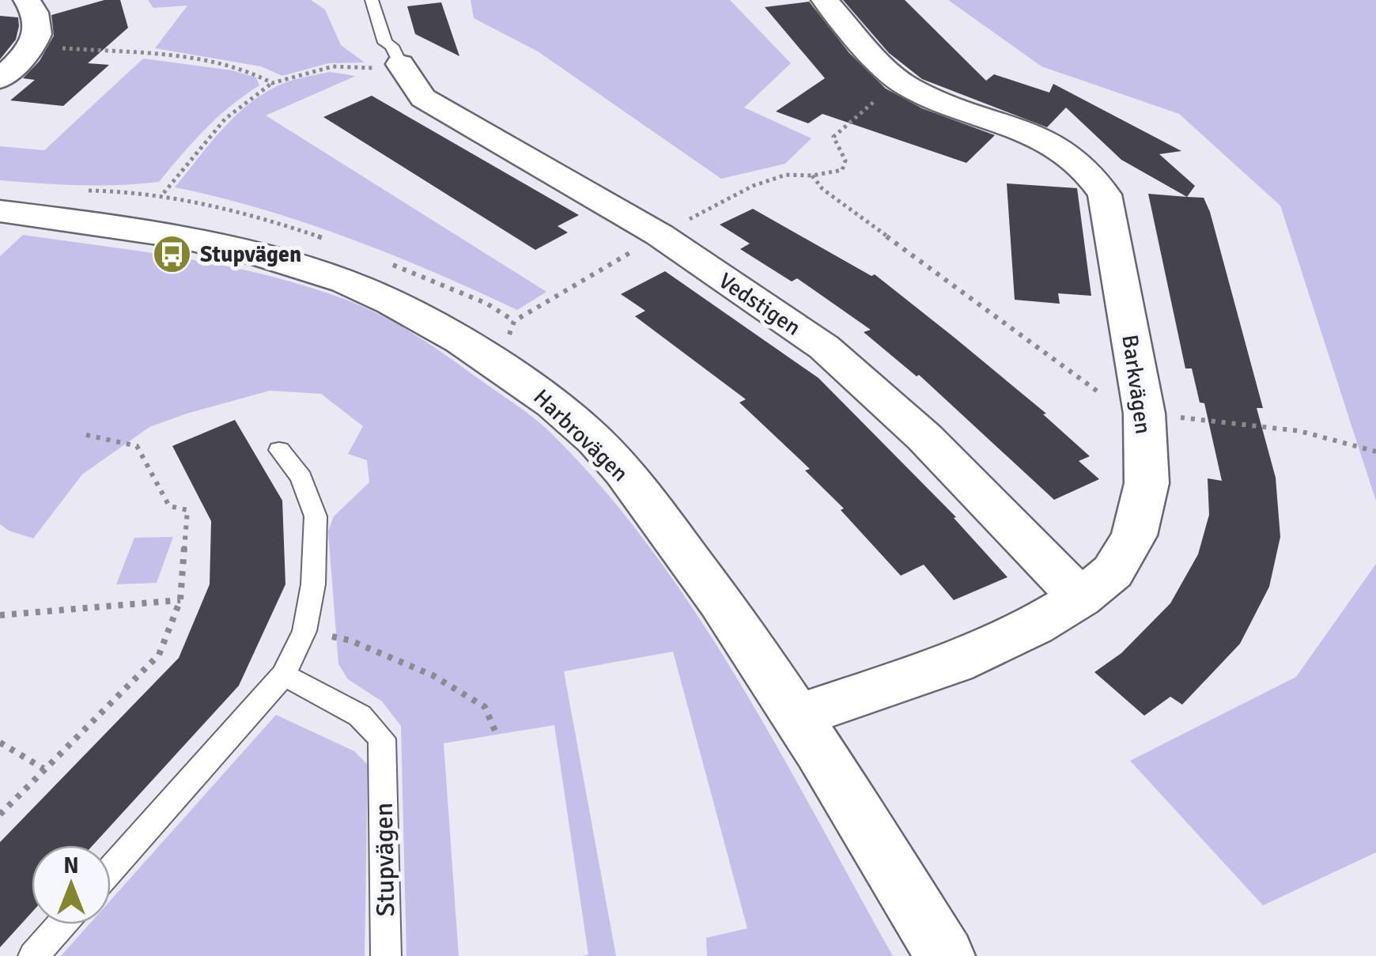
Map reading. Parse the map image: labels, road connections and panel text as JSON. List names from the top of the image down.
{
  "streets": {
    "street": ["Vedstigen", "Barkvägen", "Harbrovägen"],
    "lane": ["Stupvägen"]
  },
  "crossings": [
    ["Vedstigen", "Barkvägen"],
    ["Barkvägen", "Harbrovägen"]
  ],
  "places": {
    "bus stop": ["Stupvägen"]
  },
  "north": "top"
}
